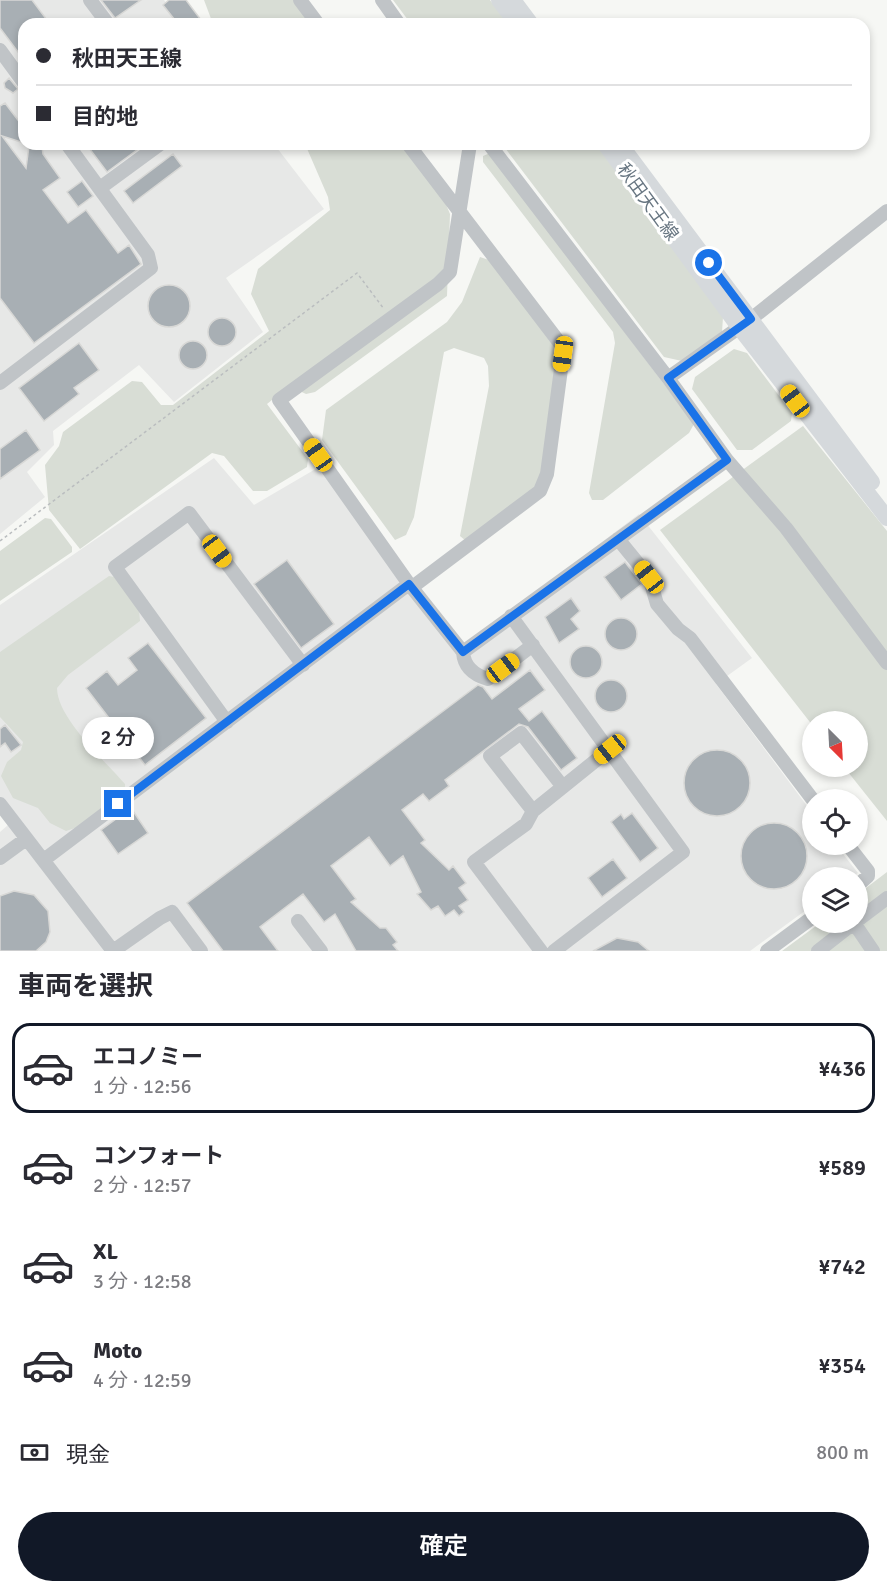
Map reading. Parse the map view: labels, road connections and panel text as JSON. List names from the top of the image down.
{
  "streets": {
    "main road": ["秋田天王線"]
  },
  "north": "bottom right",
  "page": {
    "banner": ["秋田天王線", "目的地"],
    "bubble": "2 分",
    "heading": "車両を選択",
    "list": [
      {
        "name": "エコノミー",
        "note": "1 分 · 12:56",
        "value": "¥436"
      },
      {
        "name": "コンフォート",
        "note": "2 分 · 12:57",
        "value": "¥589"
      },
      {
        "name": "XL",
        "note": "3 分 · 12:58",
        "value": "¥742"
      },
      {
        "name": "Moto",
        "note": "4 分 · 12:59",
        "value": "¥354"
      }
    ],
    "pay": ["現金", "800 m"],
    "buttons": "確定"
  }
}
